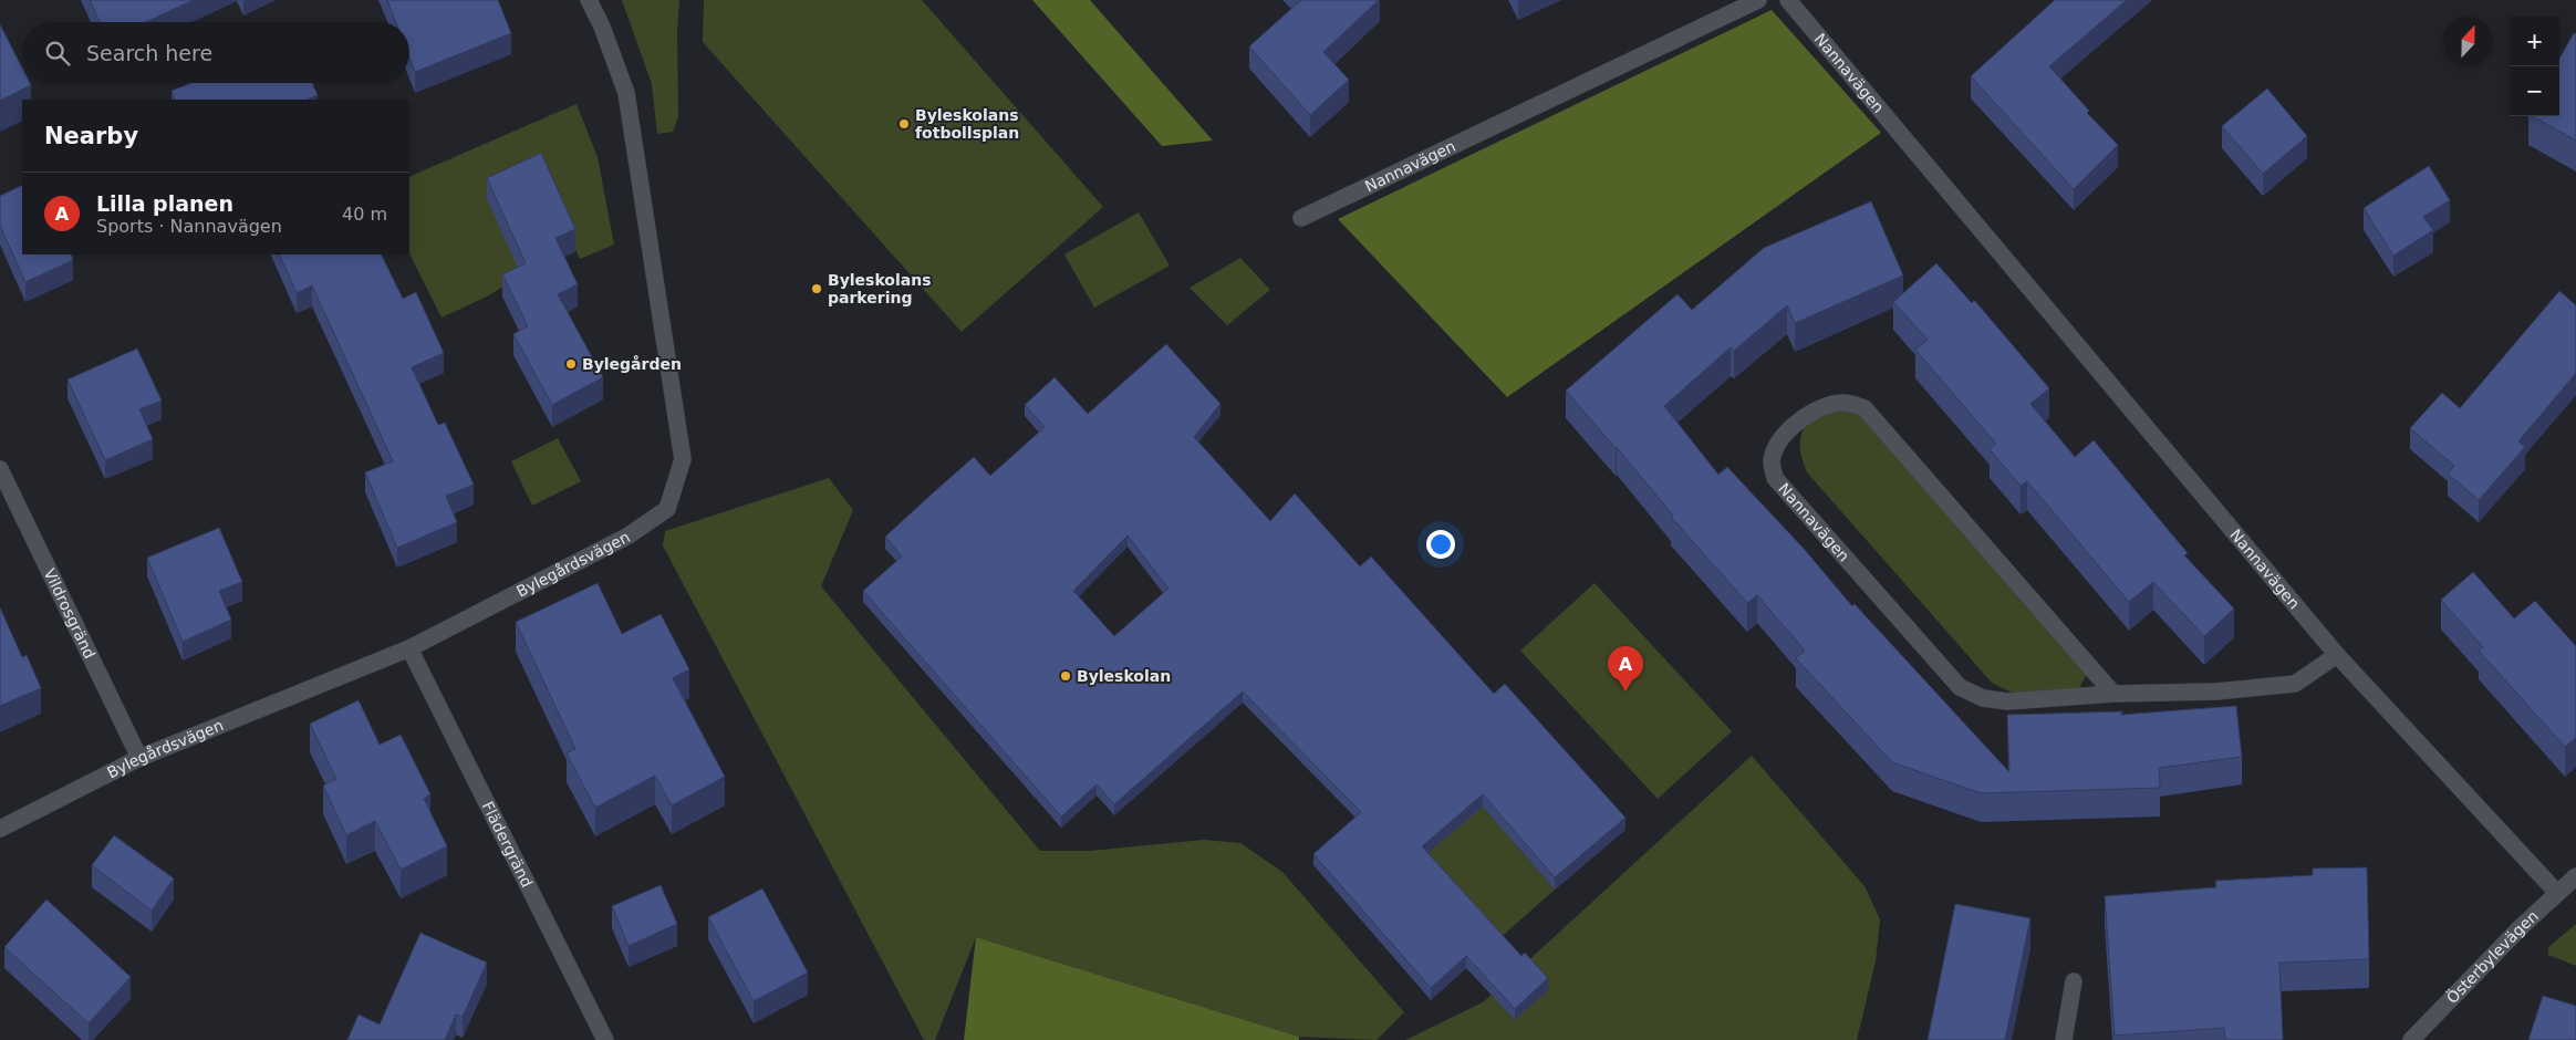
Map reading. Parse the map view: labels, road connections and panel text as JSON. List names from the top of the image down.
{
  "streets": {
    "street": [
      "Nannavägen",
      "Bylegårdsvägen",
      "Vildrosgränd",
      "Flädergränd",
      "Österbylevägen"
    ]
  },
  "crossings": [
    ["Nannavägen", "Österbylevägen"],
    ["Bylegårdsvägen", "Vildrosgränd"],
    ["Bylegårdsvägen", "Flädergränd"]
  ],
  "places": [
    "Byleskolans fotbollsplan",
    "Byleskolans parkering",
    "Bylegården",
    "Byleskolan"
  ],
  "north": "top",
  "page": {
    "map_buttons": ["+", "−"],
    "search": "Search here",
    "heading": "Nearby",
    "list": [
      {
        "mark": "A",
        "name": "Lilla planen",
        "note": "Sports · Nannavägen",
        "value": "40 m"
      }
    ],
    "pins": "A"
  }
}
